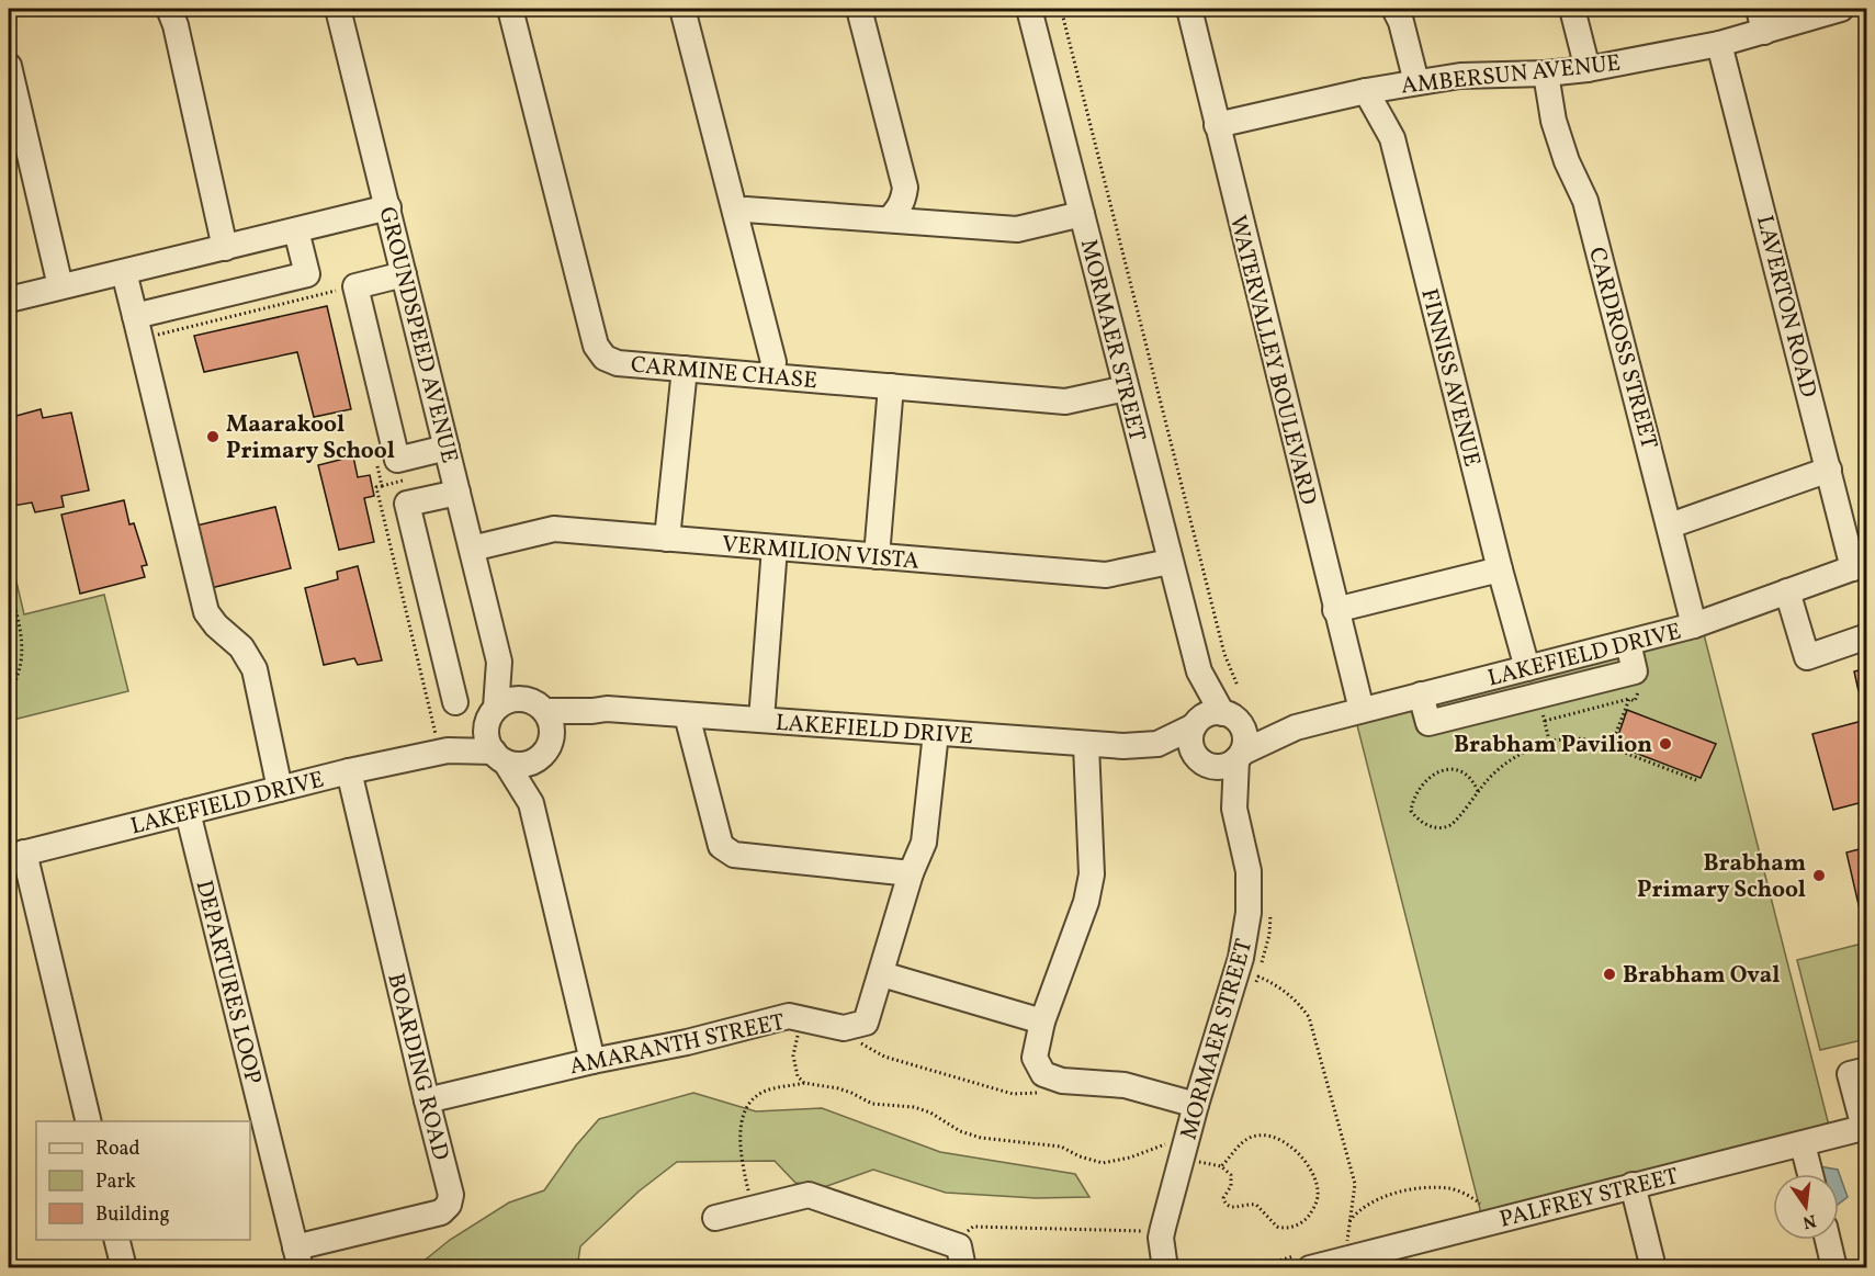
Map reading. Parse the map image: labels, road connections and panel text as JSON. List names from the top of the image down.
{
  "streets": {
    "street": [
      "AMBERSUN AVENUE",
      "LAVERTON ROAD",
      "GROUNDSPEED AVENUE",
      "MORMAER STREET",
      "CARDROSS STREET",
      "WATERVALLEY BOULEVARD",
      "CARMINE CHASE",
      "FINNISS AVENUE",
      "VERMILION VISTA",
      "LAKEFIELD DRIVE",
      "DEPARTURES LOOP",
      "AMARANTH STREET",
      "BOARDING ROAD",
      "PALFREY STREET"
    ]
  },
  "crossings": [
    ["AMBERSUN AVENUE", "LAVERTON ROAD"],
    ["AMBERSUN AVENUE", "CARDROSS STREET"],
    ["AMBERSUN AVENUE", "WATERVALLEY BOULEVARD"],
    ["AMBERSUN AVENUE", "FINNISS AVENUE"],
    ["LAVERTON ROAD", "LAKEFIELD DRIVE"],
    ["GROUNDSPEED AVENUE", "VERMILION VISTA"],
    ["GROUNDSPEED AVENUE", "LAKEFIELD DRIVE"],
    ["MORMAER STREET", "CARMINE CHASE"],
    ["MORMAER STREET", "VERMILION VISTA"],
    ["MORMAER STREET", "LAKEFIELD DRIVE"],
    ["CARDROSS STREET", "LAKEFIELD DRIVE"],
    ["WATERVALLEY BOULEVARD", "LAKEFIELD DRIVE"],
    ["FINNISS AVENUE", "LAKEFIELD DRIVE"],
    ["LAKEFIELD DRIVE", "DEPARTURES LOOP"],
    ["LAKEFIELD DRIVE", "AMARANTH STREET"],
    ["LAKEFIELD DRIVE", "BOARDING ROAD"],
    ["DEPARTURES LOOP", "BOARDING ROAD"],
    ["AMARANTH STREET", "BOARDING ROAD"]
  ],
  "places": [
    "Maarakool Primary School",
    "Brabham Pavilion",
    "Brabham Primary School",
    "Brabham Oval"
  ],
  "legend": ["Road", "Park", "Building"],
  "north": "bottom"
}
